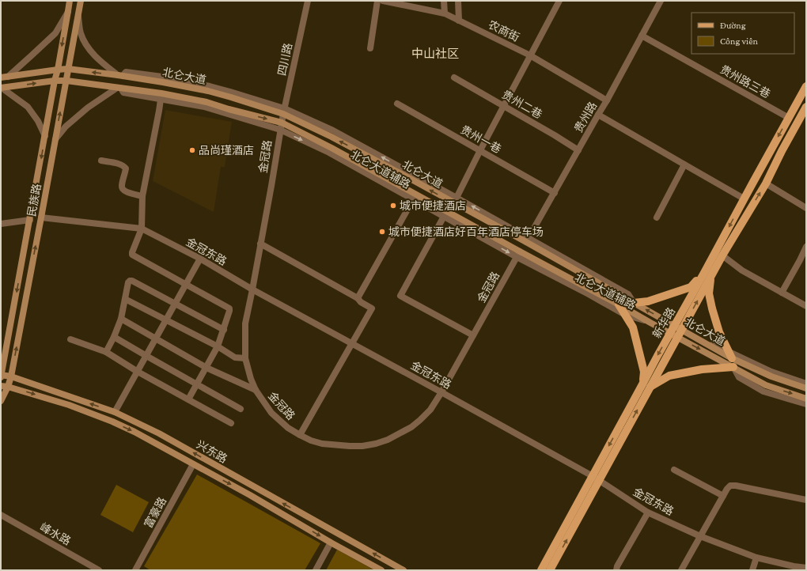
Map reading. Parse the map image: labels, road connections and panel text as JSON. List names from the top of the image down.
{
  "streets": {
    "main road": [
      "北仑大道",
      "民族路",
      "新华路",
      "兴东路"
    ],
    "street": [
      "农商街",
      "四川路",
      "贵州路三巷",
      "贵州二巷",
      "贵州路",
      "贵州一巷",
      "金冠路",
      "北仑大道辅路",
      "金冠东路",
      "富豪路",
      "峰水路"
    ]
  },
  "crossings": [
    ["农商街", "贵州路"],
    ["四川路", "北仑大道"],
    ["四川路", "金冠路"],
    ["北仑大道", "贵州路"],
    ["北仑大道", "金冠路"],
    ["北仑大道", "北仑大道辅路"],
    ["北仑大道", "民族路"],
    ["北仑大道", "新华路"],
    ["贵州路三巷", "贵州路"],
    ["贵州路三巷", "新华路"],
    ["贵州二巷", "贵州路"],
    ["贵州路", "贵州一巷"],
    ["金冠路", "北仑大道辅路"],
    ["金冠路", "金冠东路"],
    ["民族路", "金冠东路"],
    ["民族路", "兴东路"],
    ["金冠东路", "新华路"],
    ["兴东路", "富豪路"]
  ],
  "one_way": ["北仑大道辅路"],
  "districts": ["中山社区"],
  "places": ["品尚瑾酒店", "城市便捷酒店", "城市便捷酒店好百年酒店停车场"],
  "legend": ["Đường", "Công viên"]
}
